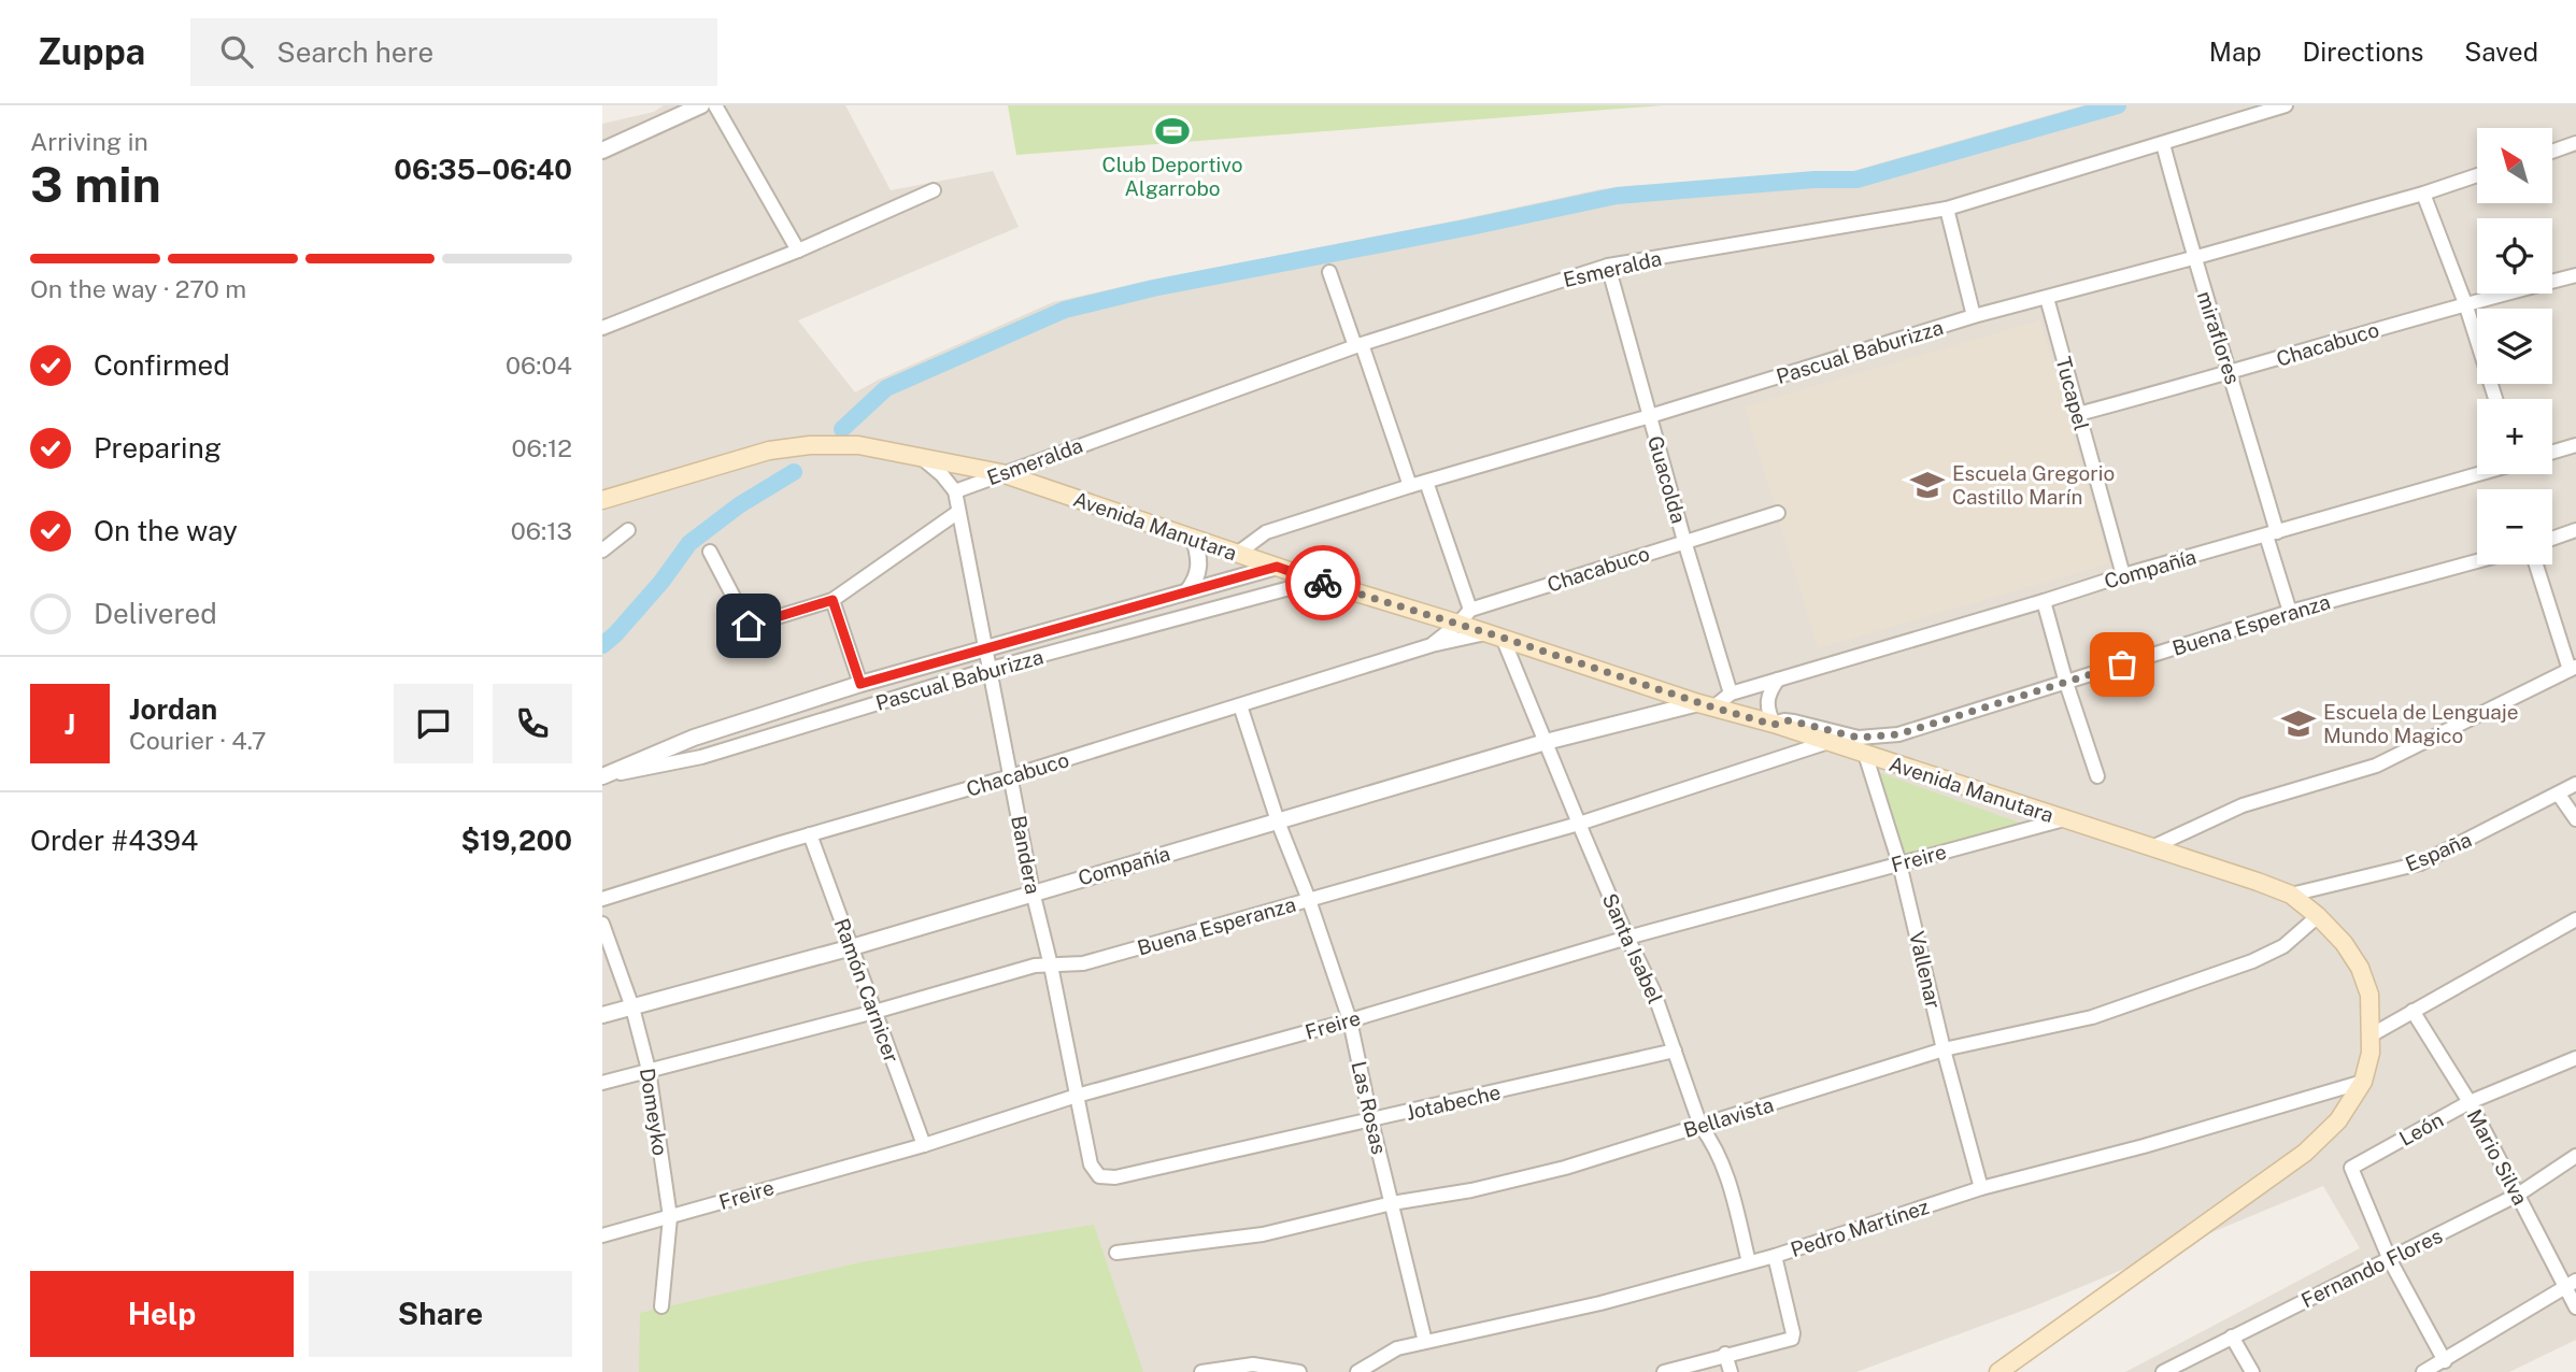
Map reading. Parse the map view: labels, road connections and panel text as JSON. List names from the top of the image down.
{
  "streets": {
    "main road": ["Avenida Manutara"],
    "street": [
      "Esmeralda",
      "miraflores",
      "Chacabuco",
      "Pascual Baburizza",
      "Tucapel",
      "Guacolda",
      "Compañía",
      "Buena Esperanza",
      "España",
      "Bandera",
      "Freire",
      "Santa Isabel",
      "Vallenar",
      "Ramón Carnicer",
      "Jotabeche",
      "Las Rosas",
      "Domeyko",
      "Bellavista",
      "León",
      "Mario Silva",
      "Pedro Martínez",
      "Fernando Flores"
    ]
  },
  "crossings": [
    ["Esmeralda", "miraflores"],
    ["Esmeralda", "Guacolda"],
    ["Esmeralda", "Avenida Manutara"],
    ["Esmeralda", "Bandera"],
    ["miraflores", "Chacabuco"],
    ["miraflores", "Pascual Baburizza"],
    ["miraflores", "Compañía"],
    ["miraflores", "Buena Esperanza"],
    ["Chacabuco", "Tucapel"],
    ["Chacabuco", "Guacolda"],
    ["Chacabuco", "Avenida Manutara"],
    ["Chacabuco", "Bandera"],
    ["Chacabuco", "Santa Isabel"],
    ["Chacabuco", "Ramón Carnicer"],
    ["Chacabuco", "Las Rosas"],
    ["Pascual Baburizza", "Tucapel"],
    ["Pascual Baburizza", "Guacolda"],
    ["Pascual Baburizza", "Avenida Manutara"],
    ["Pascual Baburizza", "Bandera"],
    ["Tucapel", "Compañía"],
    ["Guacolda", "Compañía"],
    ["Avenida Manutara", "Compañía"],
    ["Avenida Manutara", "Buena Esperanza"],
    ["Avenida Manutara", "España"],
    ["Avenida Manutara", "Freire"],
    ["Avenida Manutara", "Santa Isabel"],
    ["Avenida Manutara", "Vallenar"],
    ["Avenida Manutara", "Bellavista"],
    ["Avenida Manutara", "Pedro Martínez"],
    ["Compañía", "Bandera"],
    ["Compañía", "Santa Isabel"],
    ["Compañía", "Ramón Carnicer"],
    ["Compañía", "Las Rosas"],
    ["Compañía", "Domeyko"],
    ["Buena Esperanza", "Bandera"],
    ["Buena Esperanza", "Santa Isabel"],
    ["Buena Esperanza", "Ramón Carnicer"],
    ["Buena Esperanza", "Las Rosas"],
    ["Buena Esperanza", "Domeyko"],
    ["Bandera", "Freire"],
    ["Bandera", "Jotabeche"],
    ["Freire", "Santa Isabel"],
    ["Freire", "Vallenar"],
    ["Freire", "Ramón Carnicer"],
    ["Freire", "Las Rosas"],
    ["Freire", "Domeyko"],
    ["Santa Isabel", "Jotabeche"],
    ["Santa Isabel", "Bellavista"],
    ["Santa Isabel", "Pedro Martínez"],
    ["Vallenar", "Bellavista"],
    ["Vallenar", "Pedro Martínez"],
    ["Jotabeche", "Las Rosas"],
    ["Las Rosas", "Bellavista"],
    ["Las Rosas", "Pedro Martínez"],
    ["León", "Mario Silva"],
    ["León", "Fernando Flores"],
    ["Mario Silva", "Fernando Flores"]
  ],
  "places": {
    "sports": ["Club Deportivo Algarrobo"],
    "school or university": ["Escuela Gregorio Castillo Marín", "Escuela de Lenguaje Mundo Magico"]
  },
  "north": "top left",
  "page": {
    "header": "Zuppa",
    "search": "Search here",
    "nav": ["Map", "Directions", "Saved"],
    "heading": ["3 min", "Arriving in", "06:35–06:40"],
    "panel": [
      "Jordan",
      "Courier · 4.7",
      "Order #4394",
      "$19,200"
    ],
    "map_buttons": ["+", "−"],
    "bar": "On the way · 270 m",
    "list": [
      ["Confirmed", "06:04"],
      ["Preparing", "06:12"],
      ["On the way", "06:13"],
      "Delivered"
    ],
    "round": "J",
    "buttons": ["Help", "Share"]
  }
}
